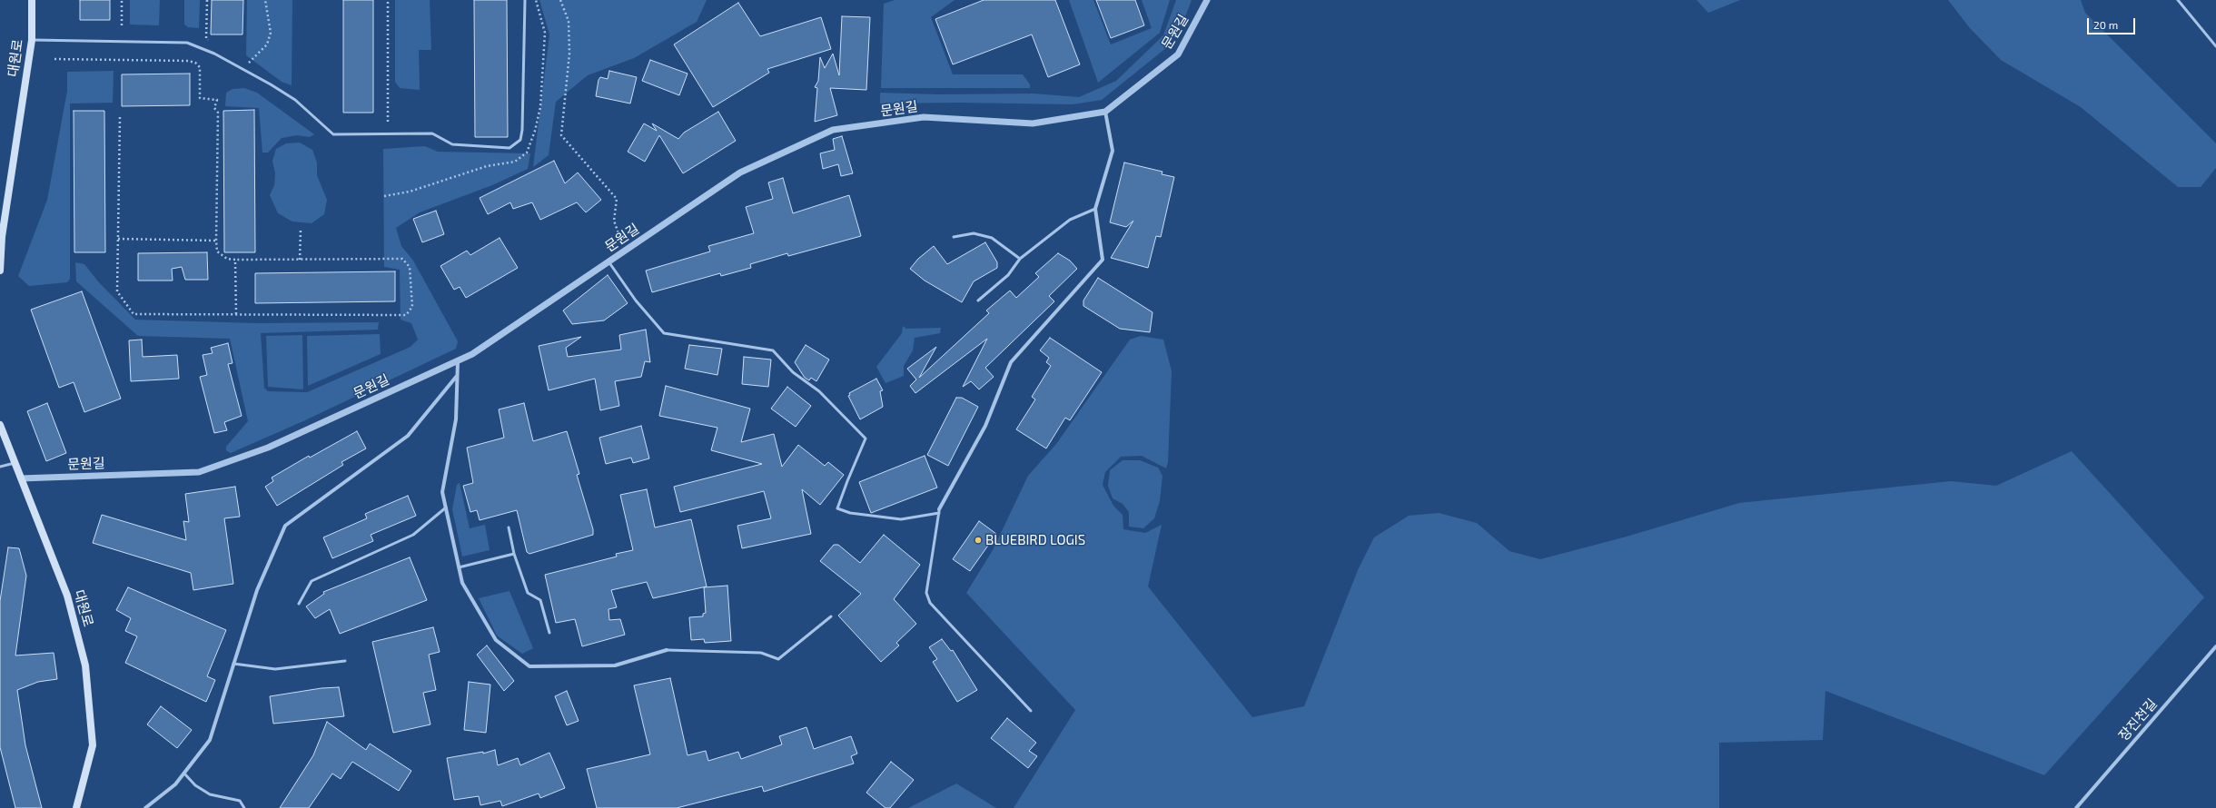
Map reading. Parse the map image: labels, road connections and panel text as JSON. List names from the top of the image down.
{
  "streets": {
    "main road": ["대원로"],
    "street": ["문원길", "장진천길"]
  },
  "crossings": [
    ["문원길", "대원로"]
  ],
  "places": ["BLUEBIRD LOGIS"],
  "scale_bar": "20 m"
}
